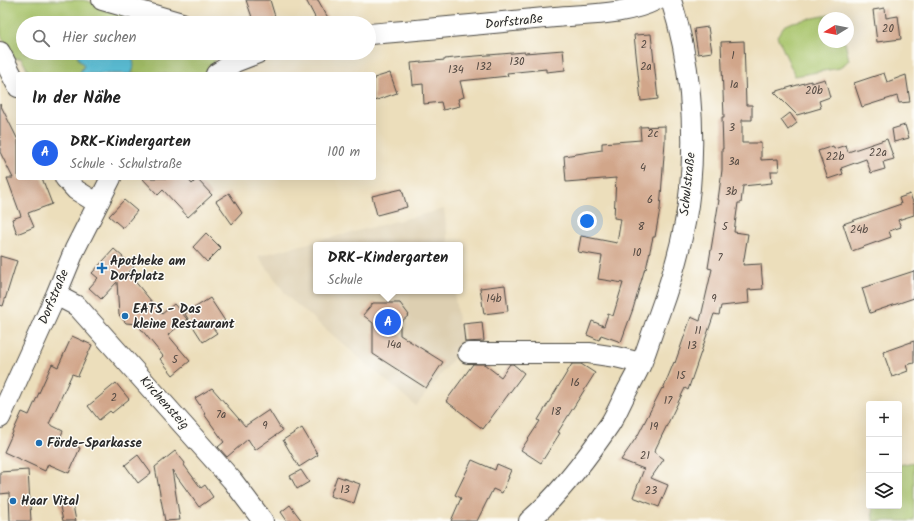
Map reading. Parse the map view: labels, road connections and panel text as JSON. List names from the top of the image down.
{
  "streets": {
    "street": ["Dorfstraße", "Schulstraße", "Kirchensteig"]
  },
  "crossings": [
    ["Dorfstraße", "Kirchensteig"]
  ],
  "places": {
    "health": ["Apotheke am Dorfplatz"],
    "other": ["EATS - Das kleine Restaurant", "Förde-Sparkasse", "Haar Vital"]
  },
  "house_numbers": [
    "20",
    "2",
    "1",
    "130",
    "132",
    "2a",
    "134",
    "1a",
    "20b",
    "3",
    "2c",
    "22a",
    "22b",
    "3a",
    "4",
    "3b",
    "6",
    "8",
    "5",
    "24b",
    "10",
    "7",
    "14b",
    "9",
    "11",
    "14a",
    "13",
    "5",
    "15",
    "16",
    "2",
    "17",
    "18",
    "7a",
    "9",
    "19",
    "21",
    "13",
    "23"
  ],
  "north": "left",
  "page": {
    "search": "Hier suchen",
    "heading": "In der Nähe",
    "list": [
      {
        "mark": "A",
        "name": "DRK-Kindergarten",
        "note": "Schule · Schulstraße",
        "value": "100 m"
      }
    ],
    "popup": ["DRK-Kindergarten", "Schule"],
    "pins": "A",
    "map_buttons": ["+", "−"]
  }
}
